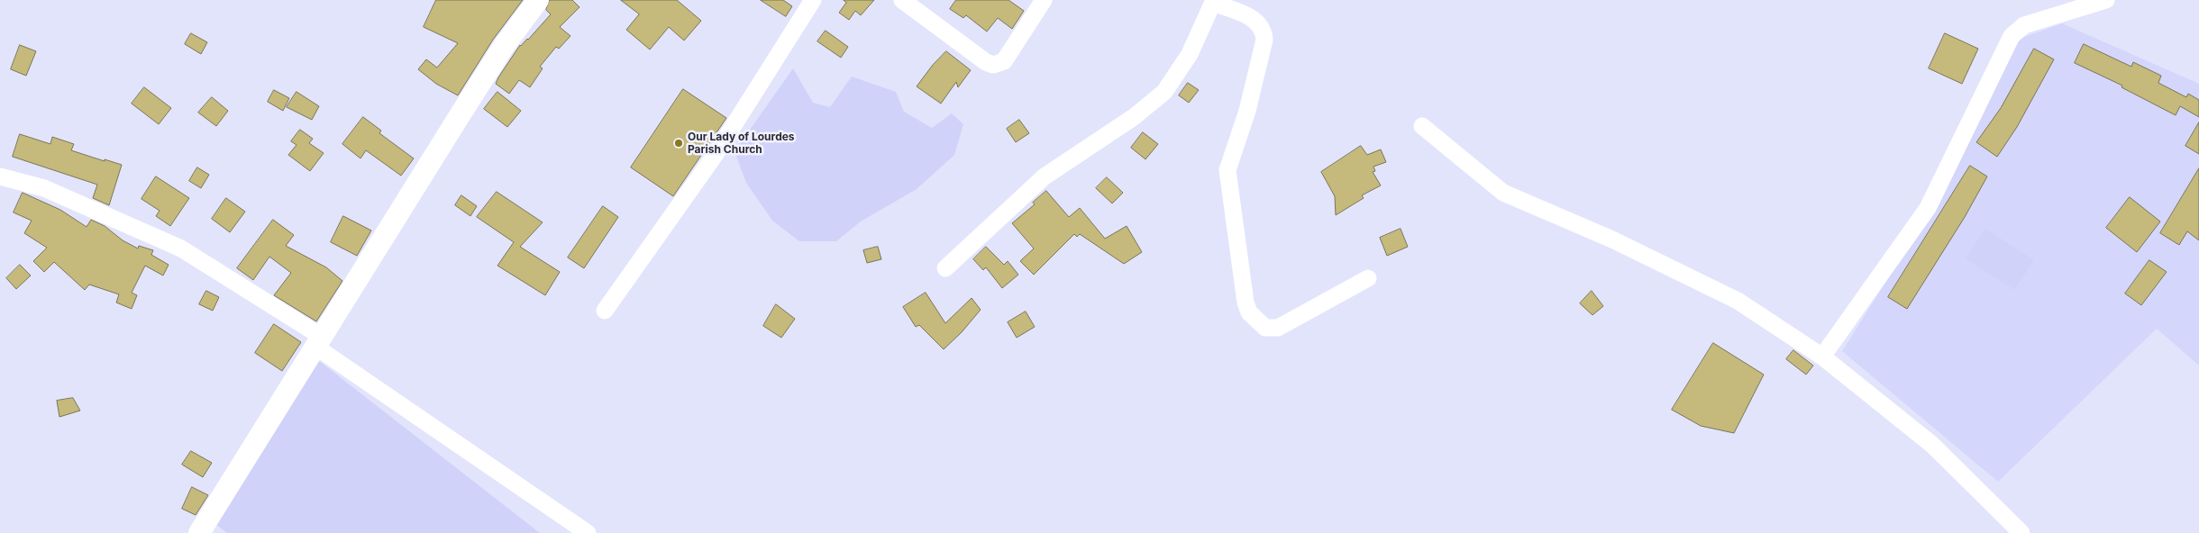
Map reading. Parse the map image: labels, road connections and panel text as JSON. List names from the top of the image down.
{
  "places": ["Our Lady of Lourdes Parish Church"]
}
